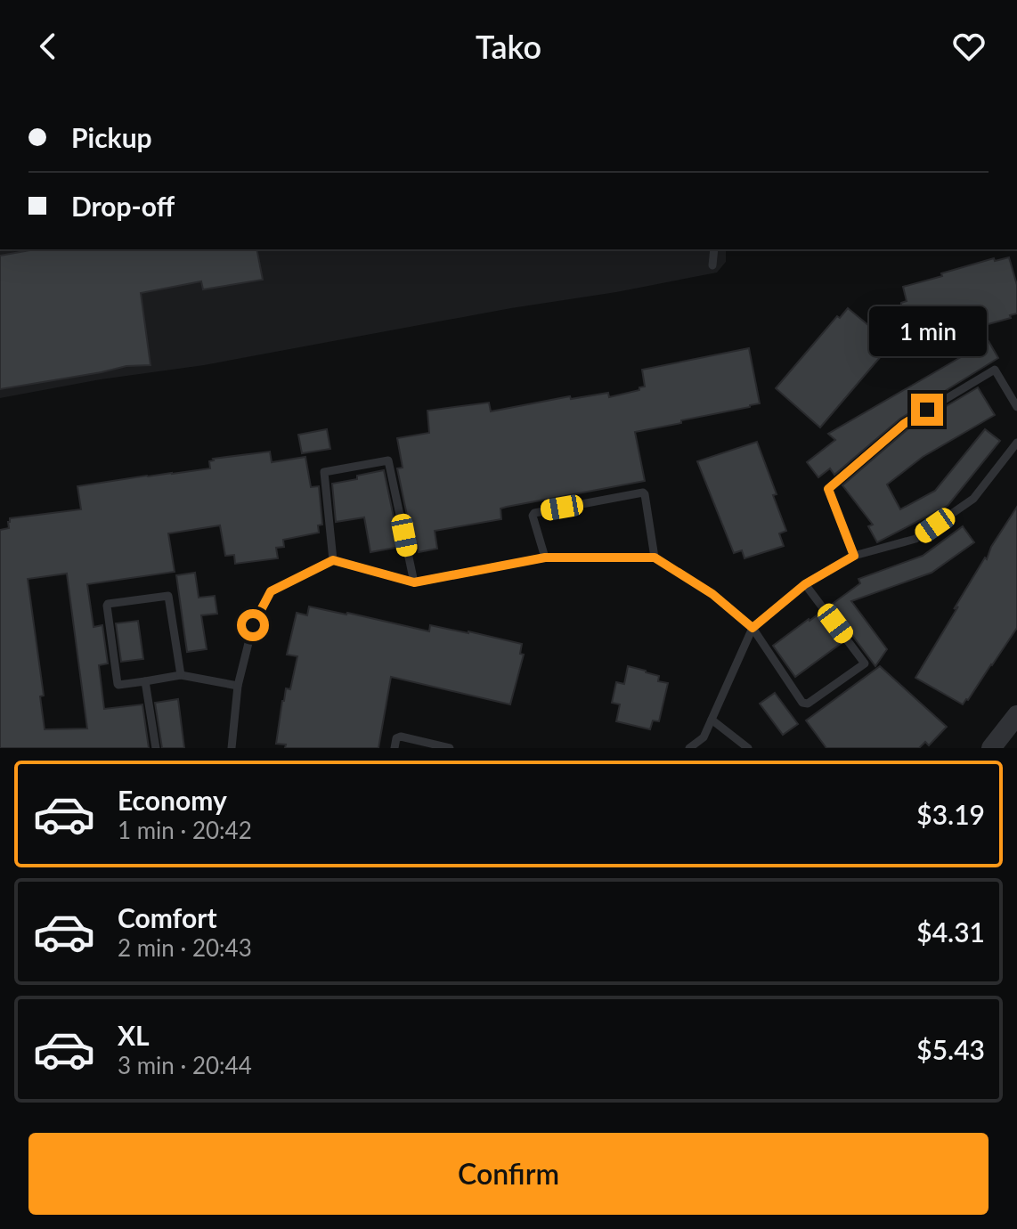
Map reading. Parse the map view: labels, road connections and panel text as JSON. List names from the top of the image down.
{
  "page": {
    "header": "Tako",
    "banner": ["Pickup", "Drop-off"],
    "bubble": "1 min",
    "list": [
      {
        "name": "Economy",
        "note": "1 min · 20:42",
        "value": "$3.19"
      },
      {
        "name": "Comfort",
        "note": "2 min · 20:43",
        "value": "$4.31"
      },
      {
        "name": "XL",
        "note": "3 min · 20:44",
        "value": "$5.43"
      }
    ],
    "buttons": "Confirm"
  }
}
